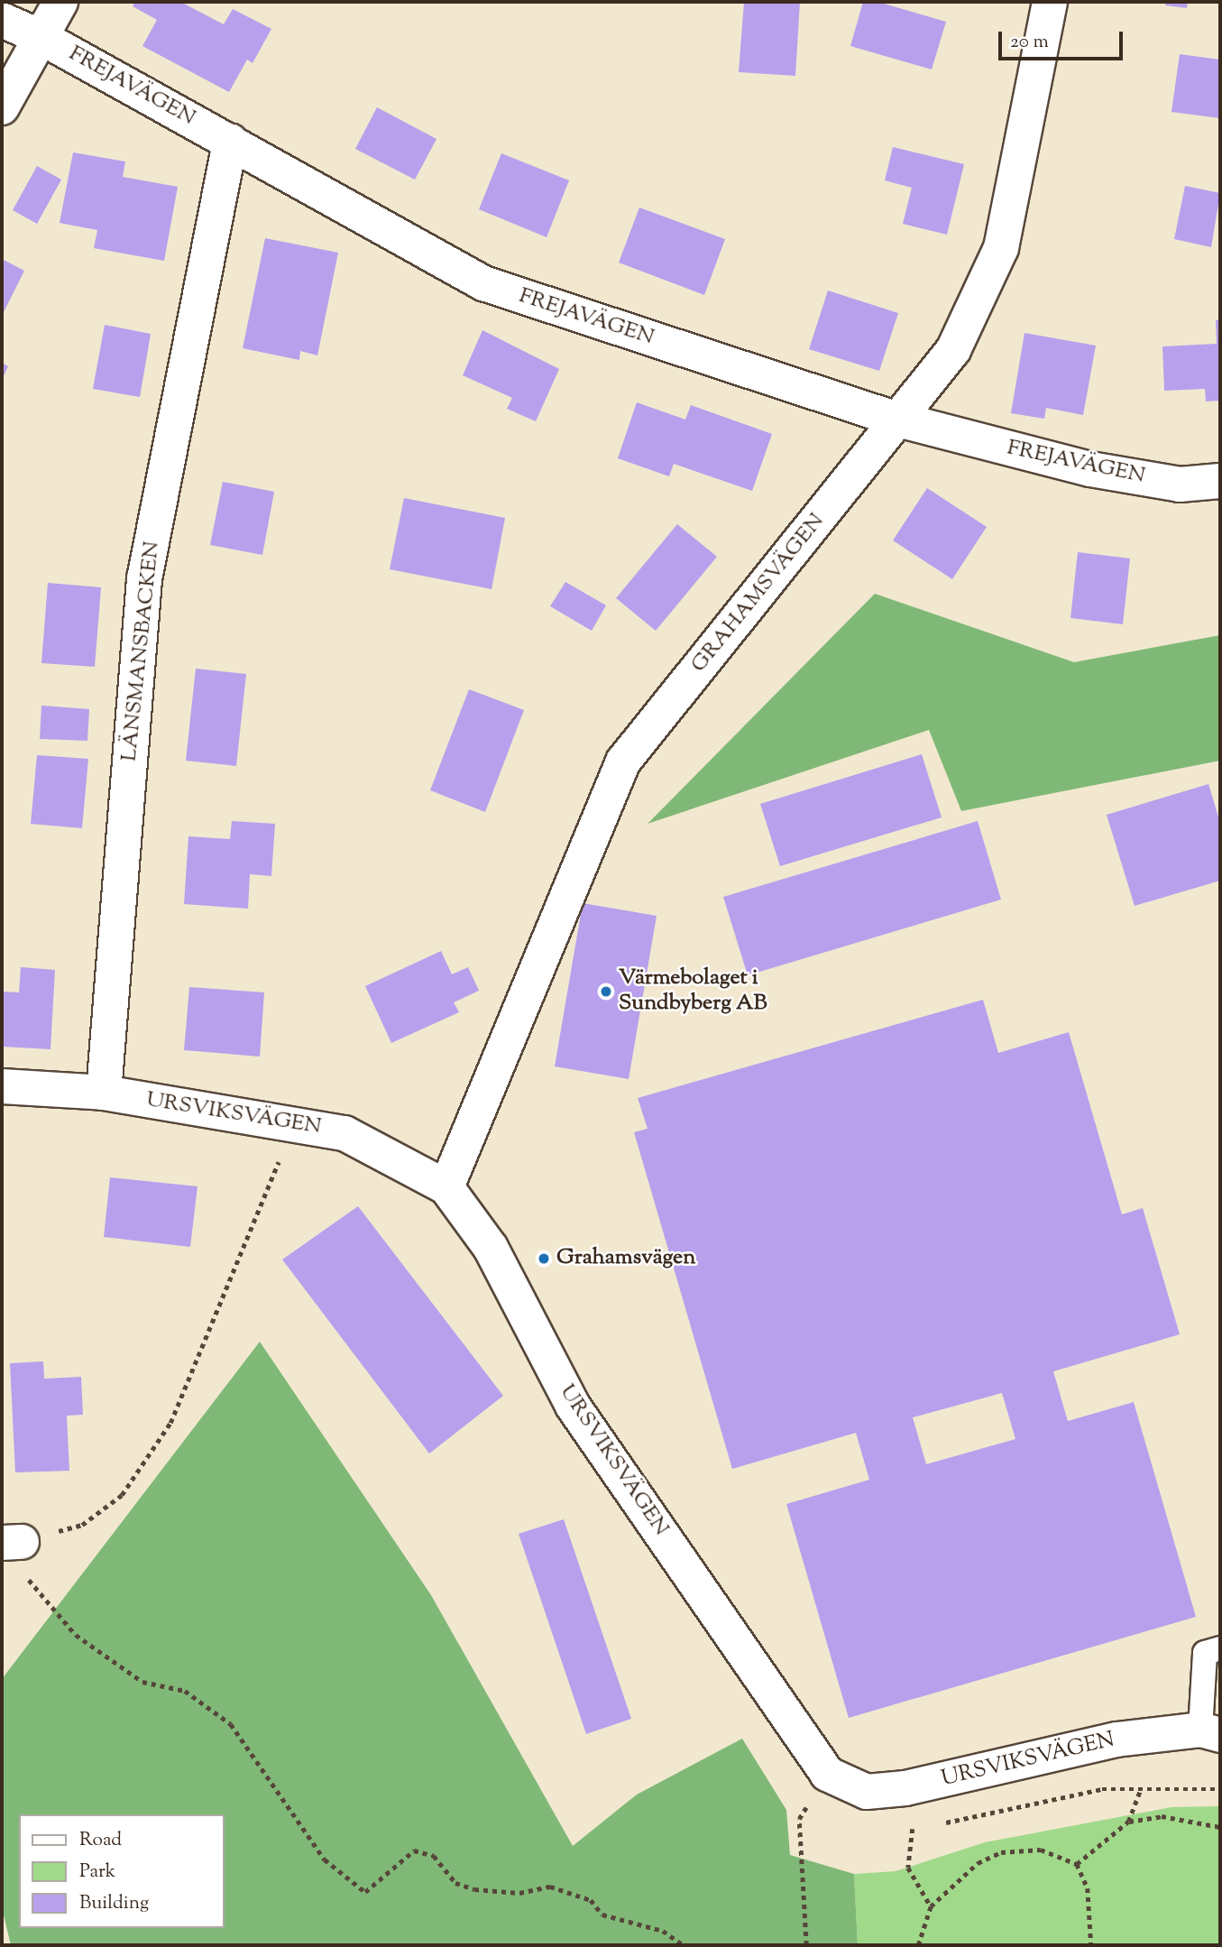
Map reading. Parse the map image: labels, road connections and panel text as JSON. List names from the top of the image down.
{
  "streets": {
    "street": [
      "FREJAVÄGEN",
      "GRAHAMSVÄGEN",
      "LÄNSMANSBACKEN",
      "URSVIKSVÄGEN"
    ]
  },
  "crossings": [
    ["FREJAVÄGEN", "GRAHAMSVÄGEN"],
    ["FREJAVÄGEN", "LÄNSMANSBACKEN"],
    ["GRAHAMSVÄGEN", "URSVIKSVÄGEN"],
    ["LÄNSMANSBACKEN", "URSVIKSVÄGEN"]
  ],
  "places": ["Värmebolaget i Sundbyberg AB", "Grahamsvägen"],
  "legend": ["Road", "Park", "Building"],
  "scale_bar": "20 m"
}
